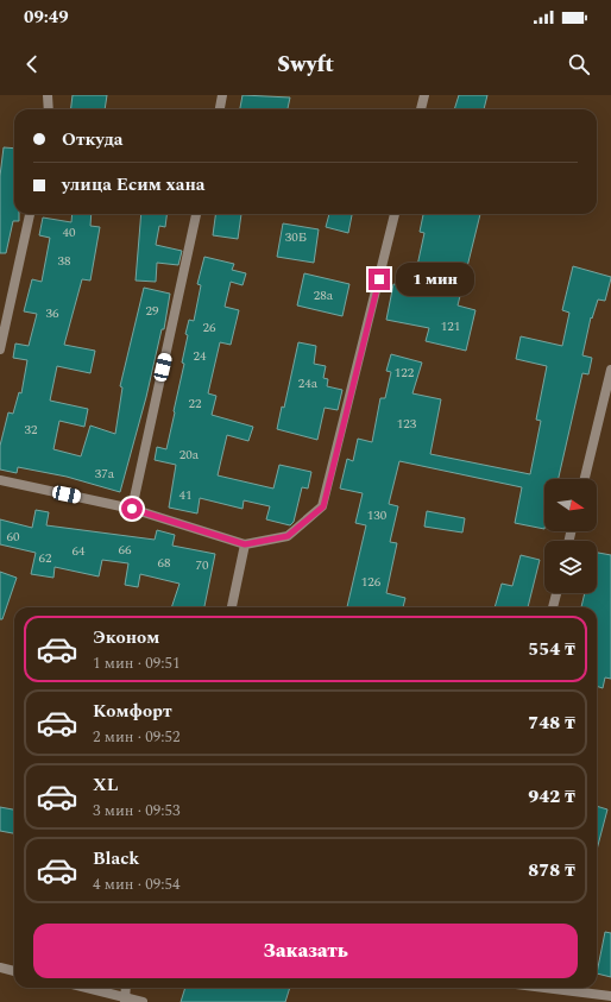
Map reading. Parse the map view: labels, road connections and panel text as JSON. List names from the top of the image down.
{
  "house_numbers": [
    "40",
    "30Б",
    "38",
    "28а",
    "29",
    "36",
    "121",
    "26",
    "24",
    "122",
    "24а",
    "22",
    "123",
    "32",
    "20а",
    "37а",
    "41",
    "130",
    "60",
    "66",
    "64",
    "62",
    "68",
    "70",
    "126"
  ],
  "north": "right",
  "page": {
    "status": "09:49",
    "header": "Swyft",
    "banner": ["Откуда", "улица Есим хана"],
    "bubble": "1 мин",
    "list": [
      {
        "name": "Эконом",
        "note": "1 мин · 09:51",
        "value": "554 ₸"
      },
      {
        "name": "Комфорт",
        "note": "2 мин · 09:52",
        "value": "748 ₸"
      },
      {
        "name": "XL",
        "note": "3 мин · 09:53",
        "value": "942 ₸"
      },
      {
        "name": "Black",
        "note": "4 мин · 09:54",
        "value": "878 ₸"
      }
    ],
    "buttons": "Заказать"
  }
}
